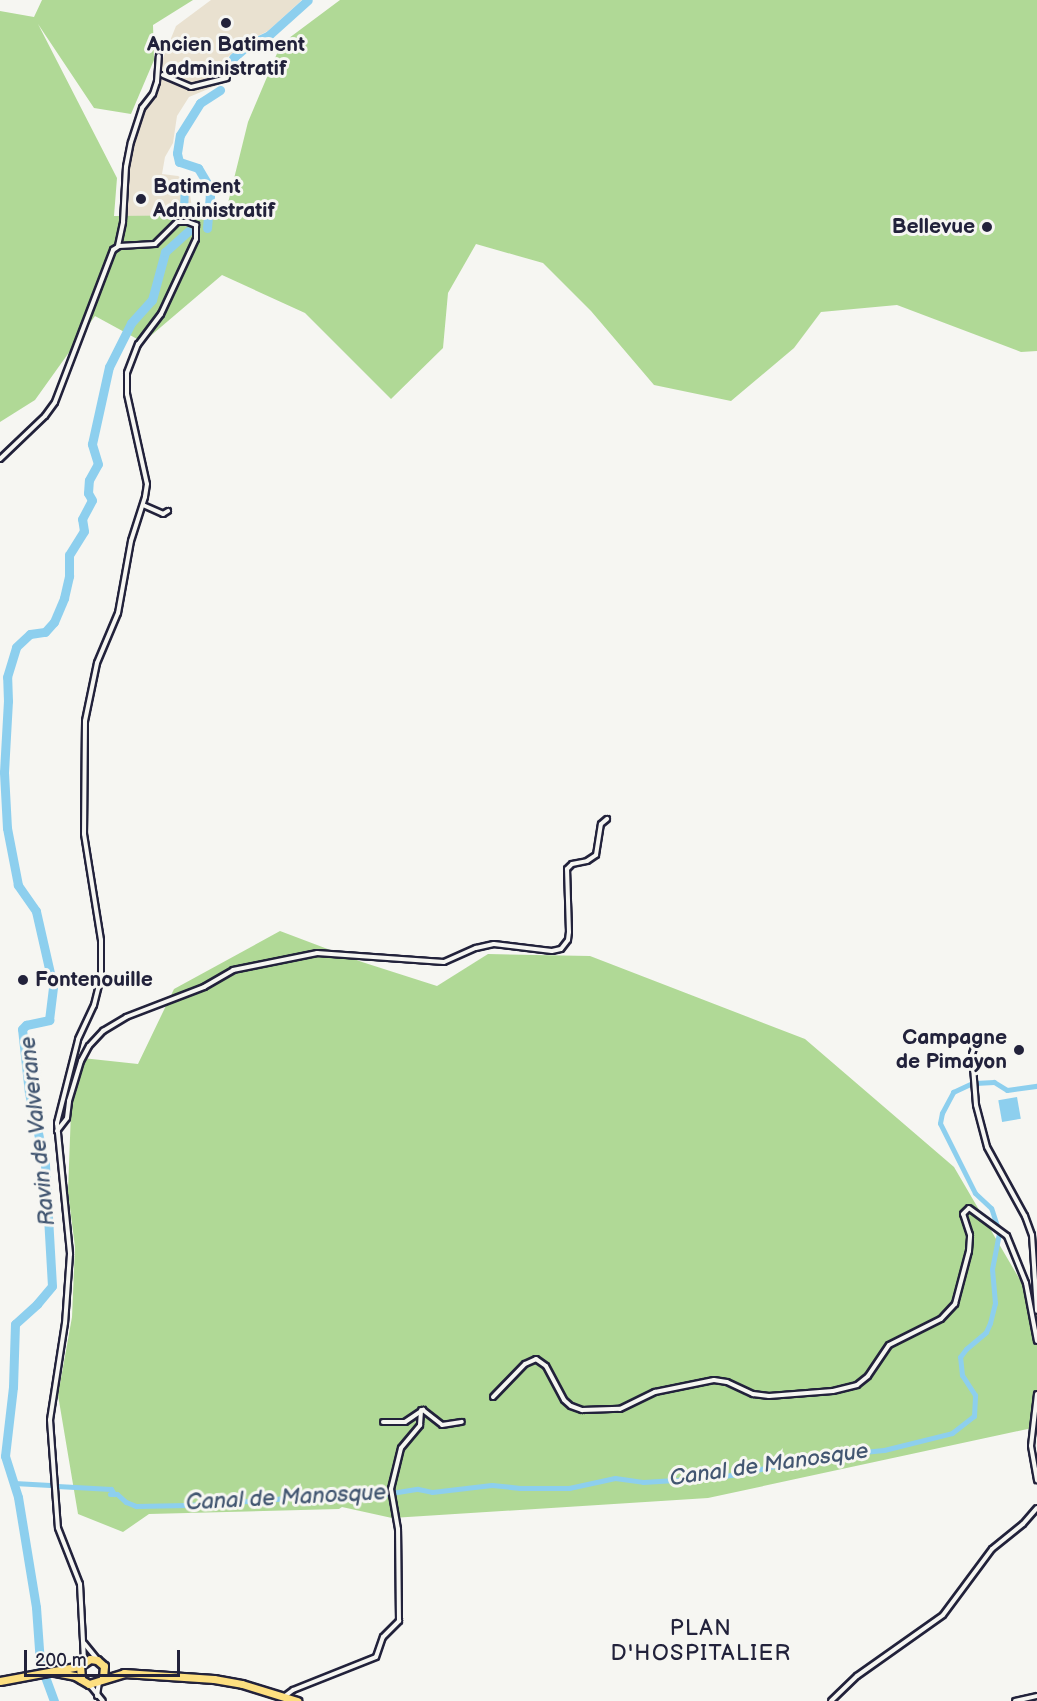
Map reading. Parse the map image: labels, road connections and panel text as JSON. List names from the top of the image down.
{
  "districts": ["PLAN D'HOSPITALIER"],
  "water": ["Ravin de Valverane", "Canal de Manosque"],
  "places": [
    "Ancien Batiment administratif",
    "Batiment Administratif",
    "Bellevue",
    "Fontenouille",
    "Campagne de Pimayon"
  ],
  "scale_bar": "200 m"
}
